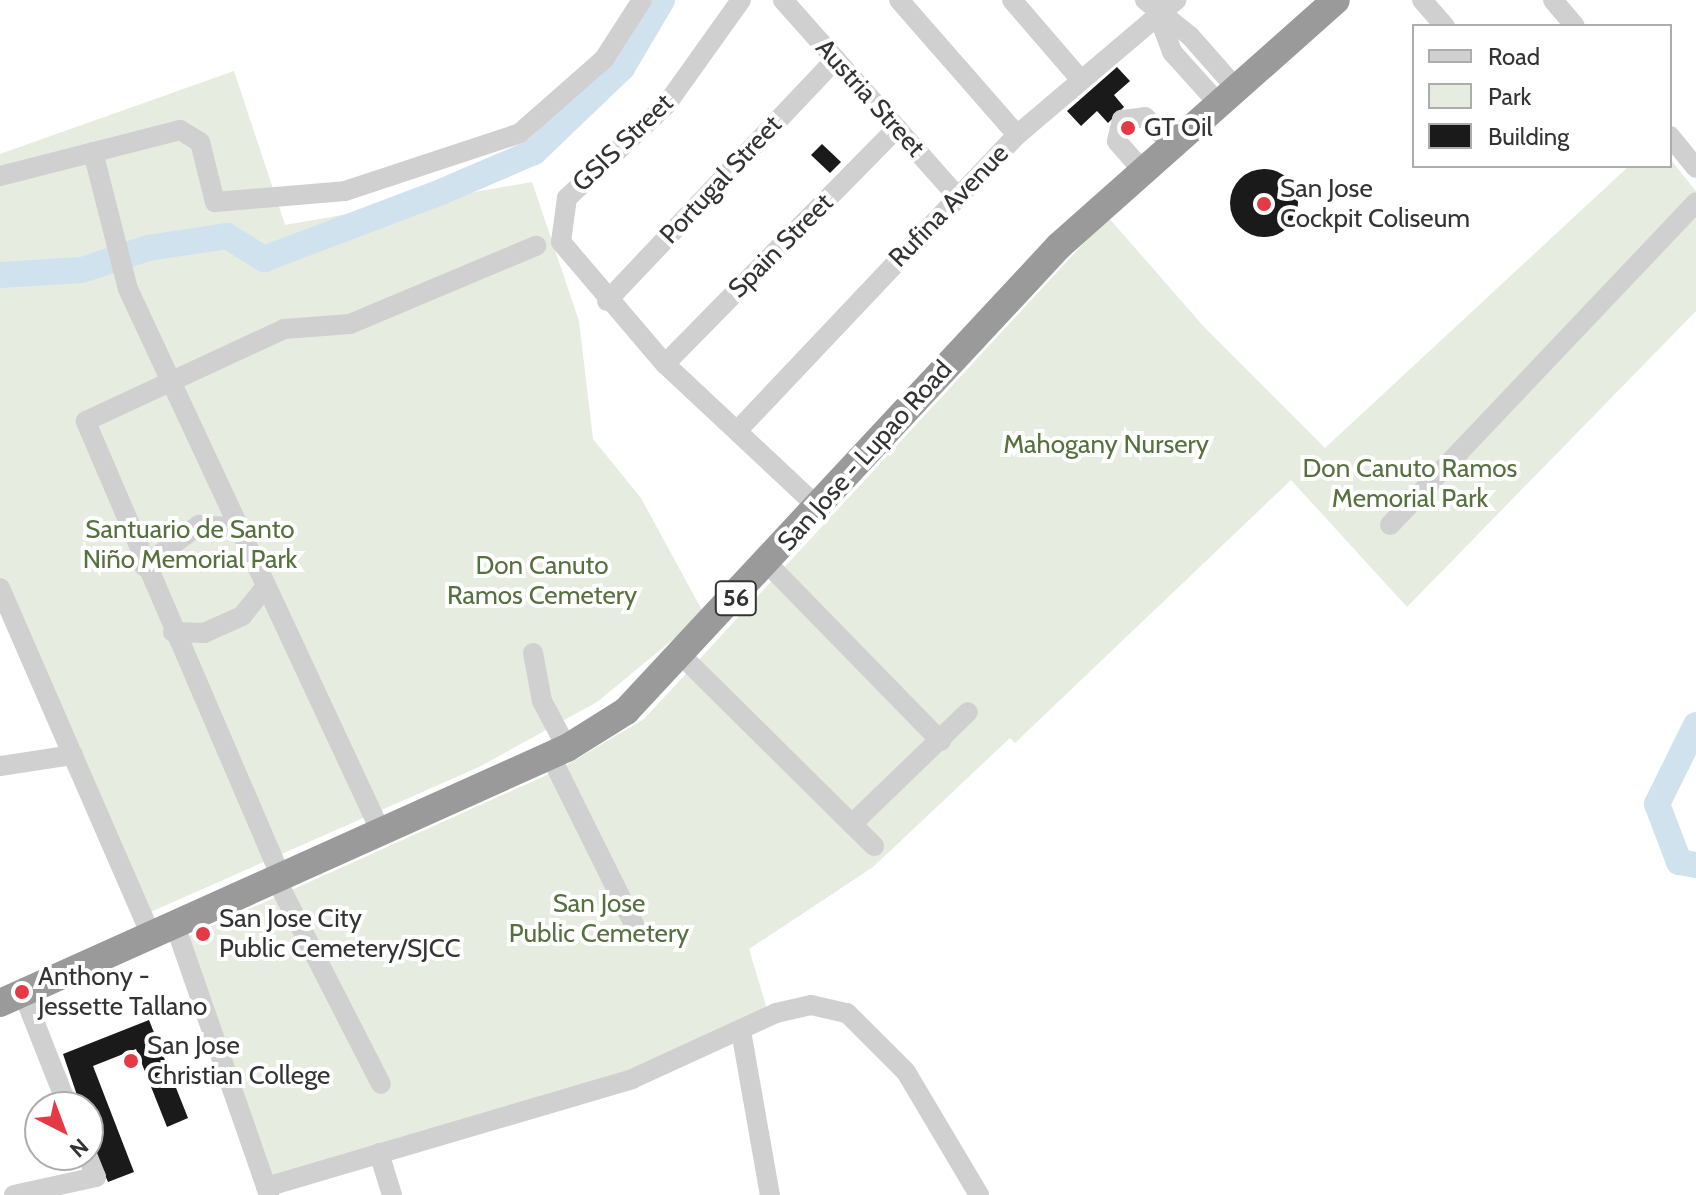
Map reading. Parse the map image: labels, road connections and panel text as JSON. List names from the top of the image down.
{
  "streets": {
    "highway": ["San Jose - Lupao Road", "56"],
    "street": [
      "Austria Street",
      "GSIS Street",
      "Portugal Street",
      "Rufina Avenue",
      "Spain Street"
    ]
  },
  "crossings": [
    ["Austria Street", "Portugal Street"],
    ["Austria Street", "Rufina Avenue"],
    ["Austria Street", "Spain Street"],
    ["GSIS Street", "Portugal Street"]
  ],
  "parks": [
    "Mahogany Nursery",
    "Don Canuto Ramos Memorial Park",
    "Santuario de Santo Niño Memorial Park",
    "Don Canuto Ramos Cemetery",
    "San Jose Public Cemetery"
  ],
  "places": [
    "GT Oil",
    "San Jose Cockpit Coliseum",
    "San Jose City Public Cemetery/SJCC",
    "Anthony - Jessette Tallano",
    "San Jose Christian College"
  ],
  "legend": ["Road", "Park", "Building"],
  "north": "bottom right"
}
